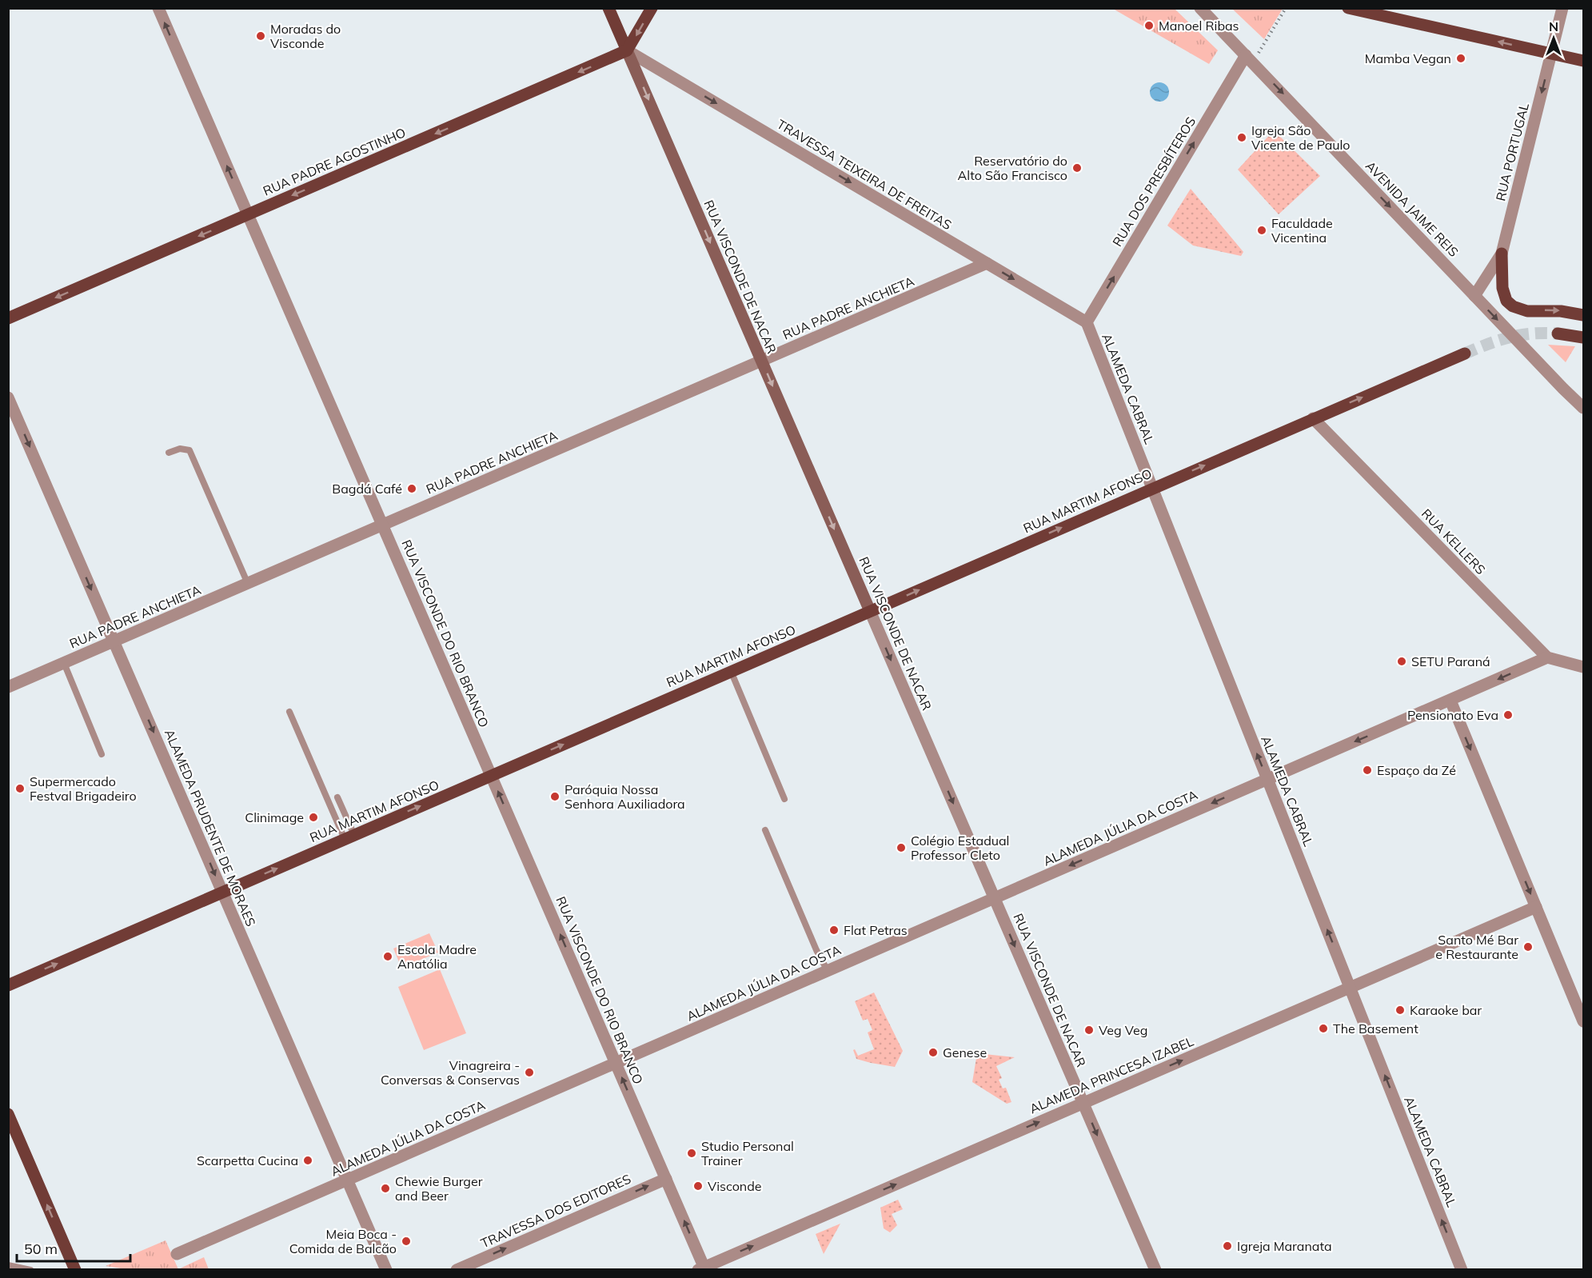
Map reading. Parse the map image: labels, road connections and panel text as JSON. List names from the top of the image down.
{
  "streets": {
    "main road": ["RUA PADRE AGOSTINHO", "RUA VISCONDE DE NACAR", "RUA MARTIM AFONSO"],
    "street": [
      "RUA PORTUGAL",
      "TRAVESSA TEIXEIRA DE FREITAS",
      "RUA DOS PRESBÍTEROS",
      "AVENIDA JAIME REIS",
      "RUA PADRE ANCHIETA",
      "ALAMEDA CABRAL",
      "RUA KELLERS",
      "RUA VISCONDE DO RIO BRANCO",
      "ALAMEDA PRUDENTE DE MORAES",
      "ALAMEDA JÚLIA DA COSTA",
      "ALAMEDA PRINCESA IZABEL",
      "TRAVESSA DOS EDITORES"
    ]
  },
  "crossings": [
    ["RUA PORTUGAL", "AVENIDA JAIME REIS"],
    ["RUA PADRE AGOSTINHO", "TRAVESSA TEIXEIRA DE FREITAS"],
    ["RUA PADRE AGOSTINHO", "RUA VISCONDE DE NACAR"],
    ["RUA PADRE AGOSTINHO", "RUA VISCONDE DO RIO BRANCO"],
    ["TRAVESSA TEIXEIRA DE FREITAS", "RUA DOS PRESBÍTEROS"],
    ["TRAVESSA TEIXEIRA DE FREITAS", "RUA VISCONDE DE NACAR"],
    ["TRAVESSA TEIXEIRA DE FREITAS", "RUA PADRE ANCHIETA"],
    ["TRAVESSA TEIXEIRA DE FREITAS", "ALAMEDA CABRAL"],
    ["RUA DOS PRESBÍTEROS", "AVENIDA JAIME REIS"],
    ["RUA DOS PRESBÍTEROS", "ALAMEDA CABRAL"],
    ["RUA VISCONDE DE NACAR", "RUA PADRE ANCHIETA"],
    ["RUA VISCONDE DE NACAR", "RUA MARTIM AFONSO"],
    ["RUA VISCONDE DE NACAR", "ALAMEDA JÚLIA DA COSTA"],
    ["RUA VISCONDE DE NACAR", "ALAMEDA PRINCESA IZABEL"],
    ["RUA PADRE ANCHIETA", "RUA VISCONDE DO RIO BRANCO"],
    ["RUA PADRE ANCHIETA", "ALAMEDA PRUDENTE DE MORAES"],
    ["ALAMEDA CABRAL", "RUA MARTIM AFONSO"],
    ["ALAMEDA CABRAL", "ALAMEDA JÚLIA DA COSTA"],
    ["ALAMEDA CABRAL", "ALAMEDA PRINCESA IZABEL"],
    ["RUA MARTIM AFONSO", "RUA KELLERS"],
    ["RUA MARTIM AFONSO", "RUA VISCONDE DO RIO BRANCO"],
    ["RUA MARTIM AFONSO", "ALAMEDA PRUDENTE DE MORAES"],
    ["RUA KELLERS", "ALAMEDA JÚLIA DA COSTA"],
    ["RUA VISCONDE DO RIO BRANCO", "ALAMEDA JÚLIA DA COSTA"],
    ["RUA VISCONDE DO RIO BRANCO", "ALAMEDA PRINCESA IZABEL"],
    ["RUA VISCONDE DO RIO BRANCO", "TRAVESSA DOS EDITORES"],
    ["ALAMEDA PRUDENTE DE MORAES", "ALAMEDA JÚLIA DA COSTA"]
  ],
  "one_way": [
    "RUA PORTUGAL",
    "RUA PADRE AGOSTINHO",
    "TRAVESSA TEIXEIRA DE FREITAS",
    "RUA DOS PRESBÍTEROS",
    "AVENIDA JAIME REIS",
    "RUA VISCONDE DE NACAR",
    "ALAMEDA CABRAL",
    "RUA MARTIM AFONSO",
    "RUA VISCONDE DO RIO BRANCO",
    "ALAMEDA PRUDENTE DE MORAES",
    "ALAMEDA JÚLIA DA COSTA",
    "ALAMEDA PRINCESA IZABEL",
    "TRAVESSA DOS EDITORES"
  ],
  "places": [
    "Manoel Ribas",
    "Moradas do Visconde",
    "Mamba Vegan",
    "Igreja São Vicente de Paulo",
    "Reservatório do Alto São Francisco",
    "Faculdade Vicentina",
    "Bagdá Café",
    "SETU Paraná",
    "Pensionato Eva",
    "Espaço da Zé",
    "Supermercado Festval Brigadeiro",
    "Paróquia Nossa Senhora Auxiliadora",
    "Clinimage",
    "Colégio Estadual Professor Cleto",
    "Flat Petras",
    "Santo Mé Bar e Restaurante",
    "Escola Madre Anatólia",
    "Karaoke bar",
    "The Basement",
    "Veg Veg",
    "Genese",
    "Vinagreira - Conversas & Conservas",
    "Studio Personal Trainer",
    "Scarpetta Cucina",
    "Visconde",
    "Chewie Burger and Beer",
    "Meia Boca - Comida de Balcão",
    "Igreja Maranata"
  ],
  "scale_bar": "50 m",
  "north": "top"
}
